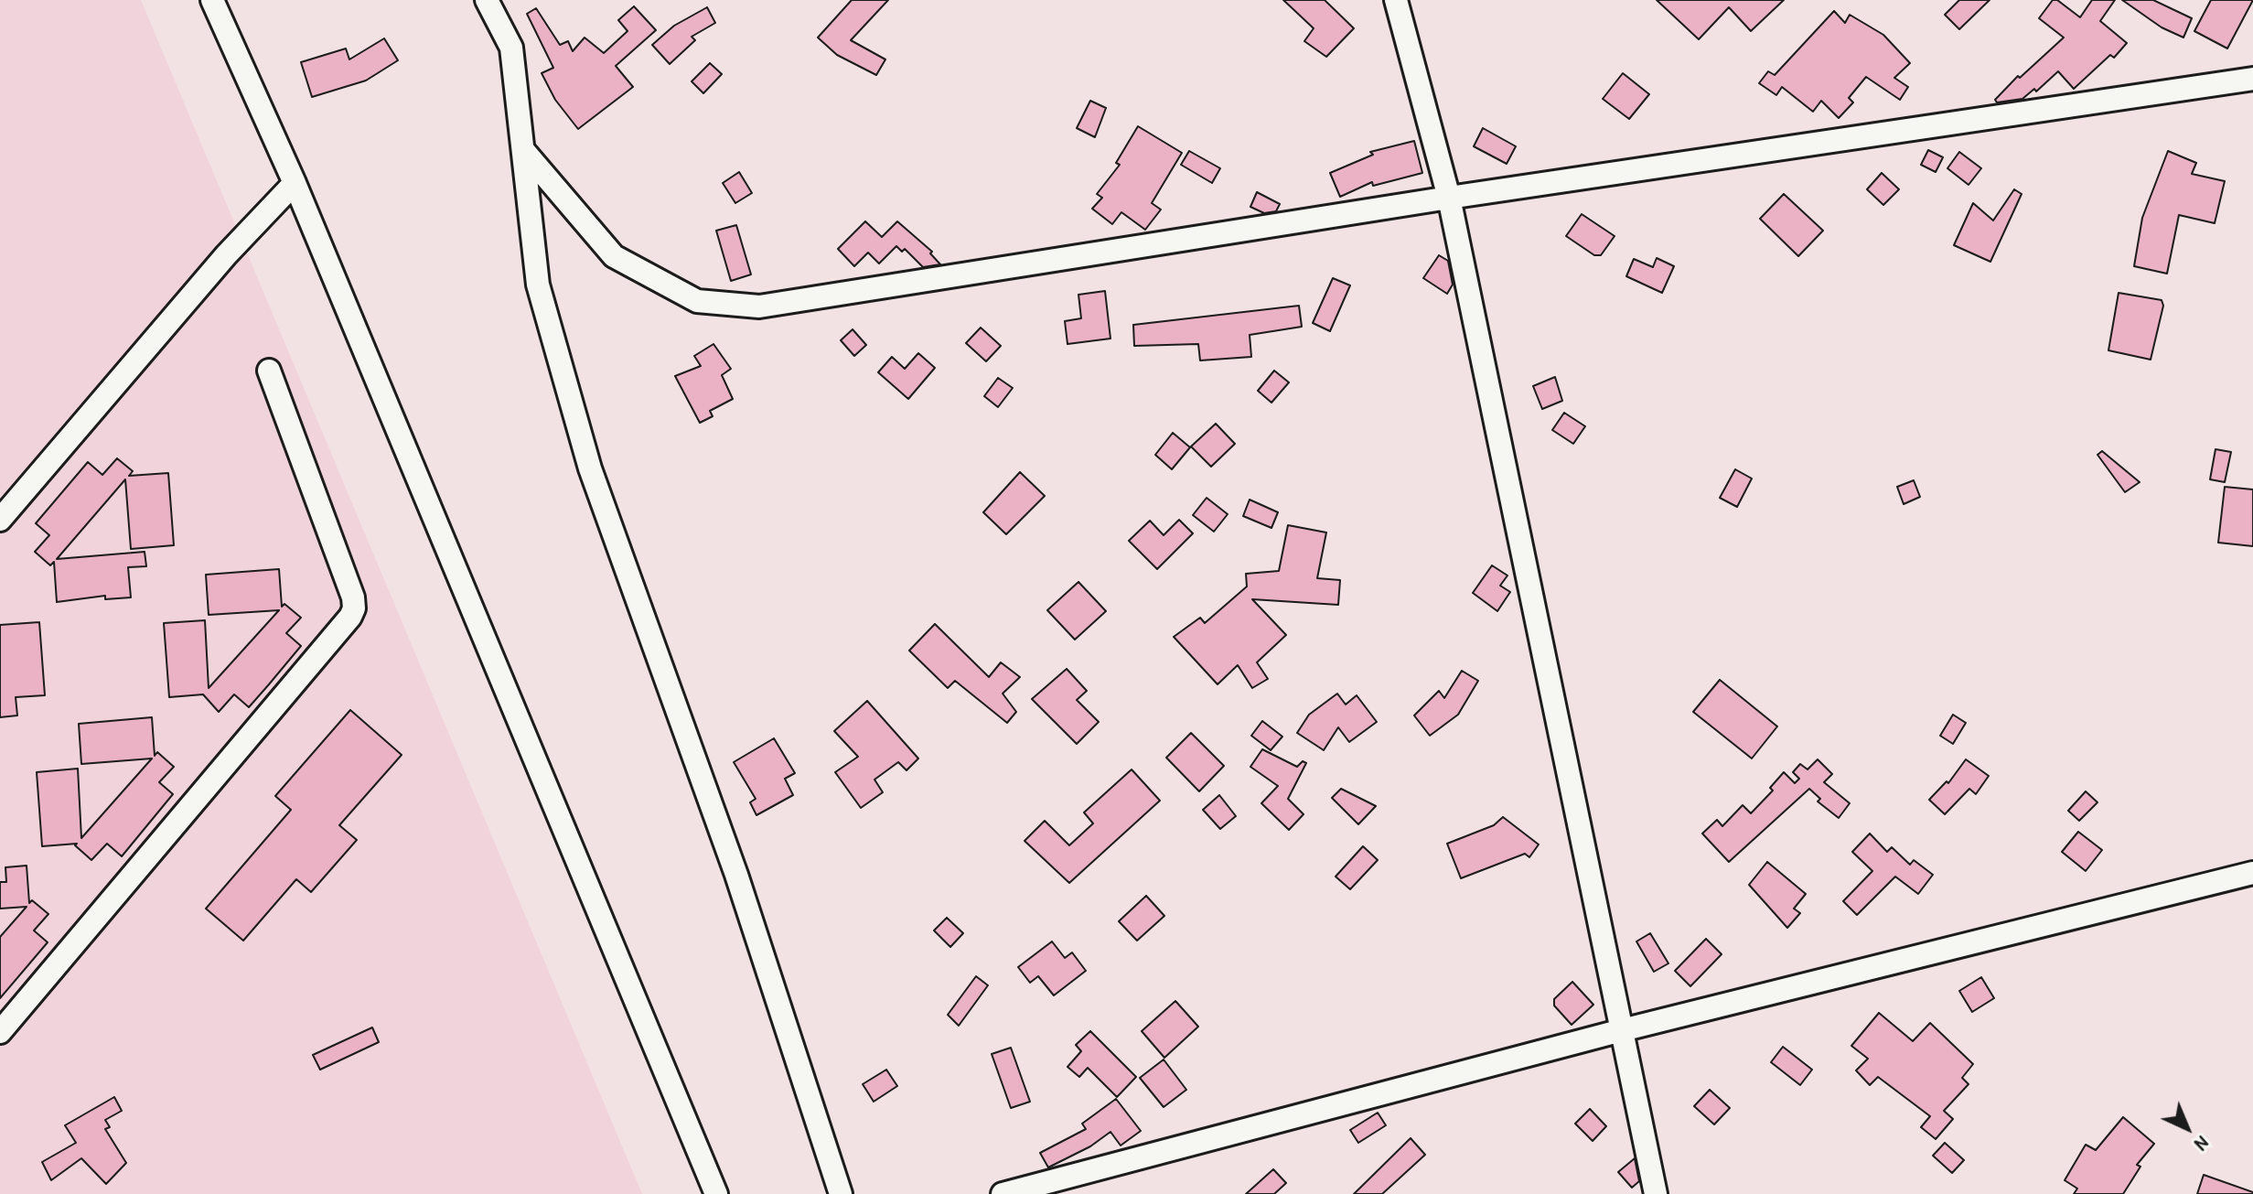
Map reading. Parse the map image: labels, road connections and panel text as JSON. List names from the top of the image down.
{
  "north": "bottom right"
}
